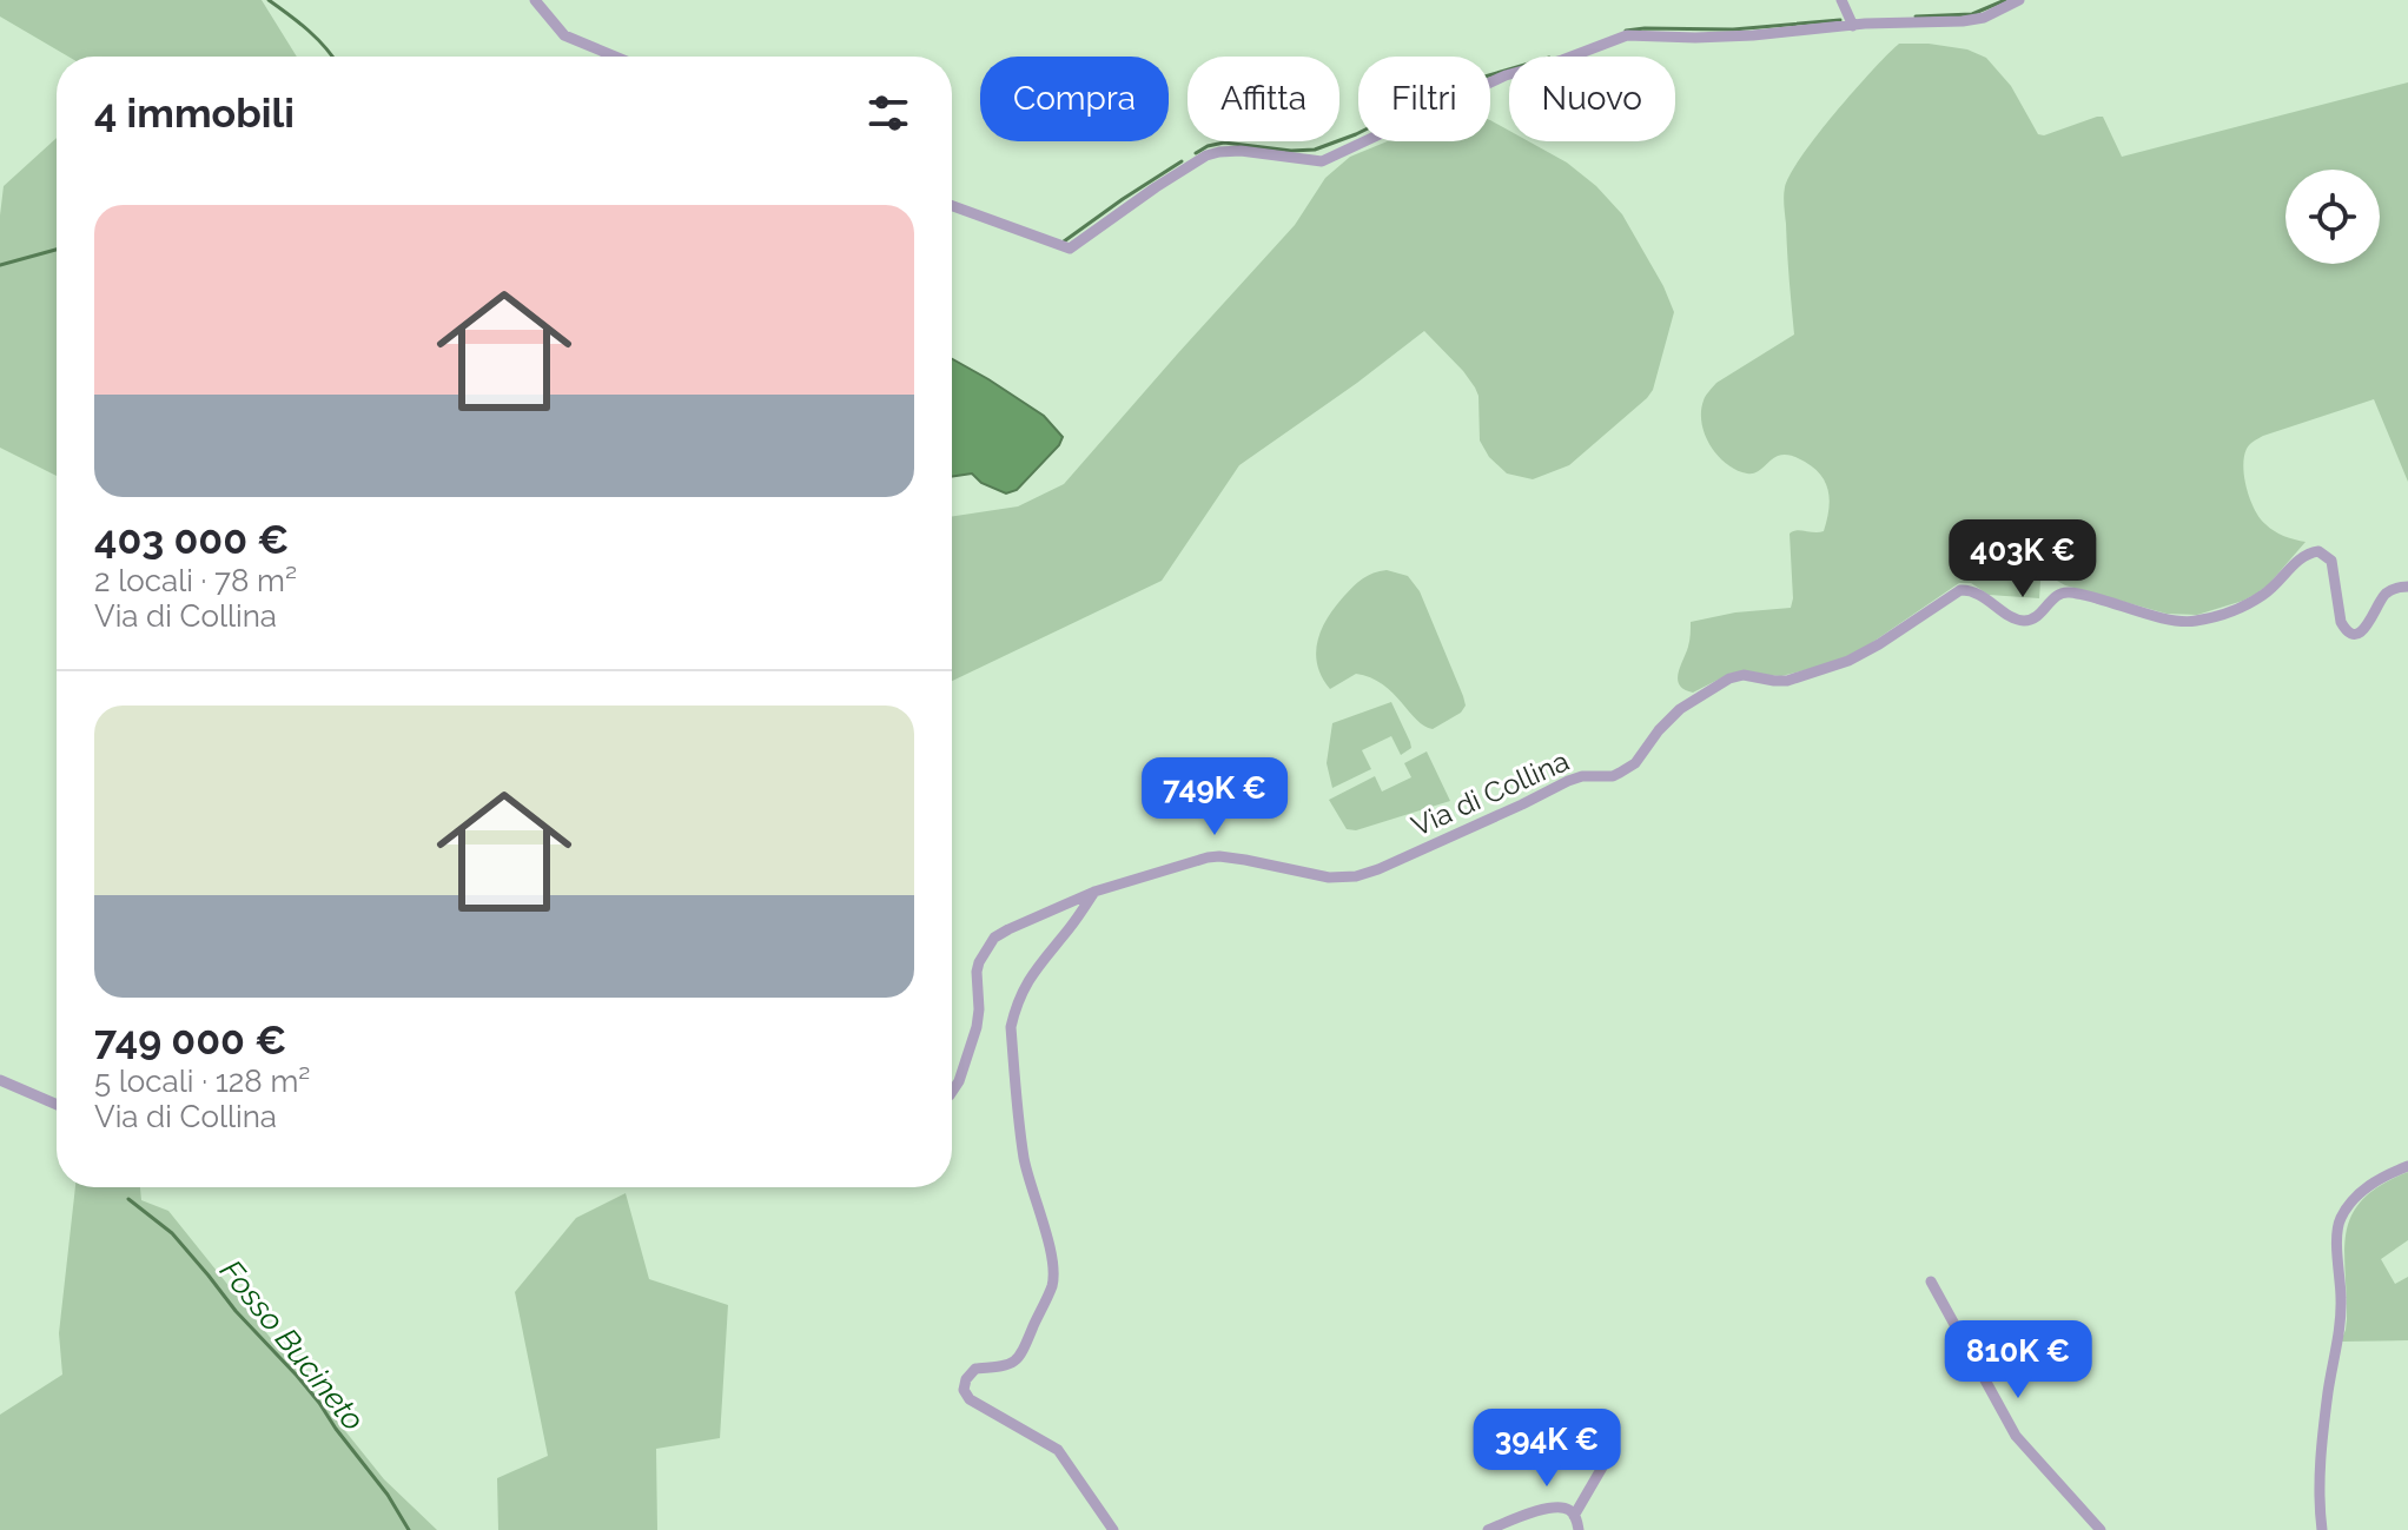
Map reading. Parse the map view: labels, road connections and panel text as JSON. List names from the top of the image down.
{
  "streets": {
    "street": ["Via di Collina"]
  },
  "water": ["Fosso Bucineto"],
  "page": {
    "chip": [
      "Compra",
      "Affitta",
      "Filtri",
      "Nuovo"
    ],
    "heading": "4 immobili",
    "list": [
      {
        "name": "403 000 €",
        "note": "2 locali · 78 m² · Via di Collina"
      },
      {
        "name": "749 000 €",
        "note": "5 locali · 128 m² · Via di Collina"
      }
    ],
    "price": [
      "403K €",
      "749K €",
      "810K €",
      "394K €"
    ]
  }
}
